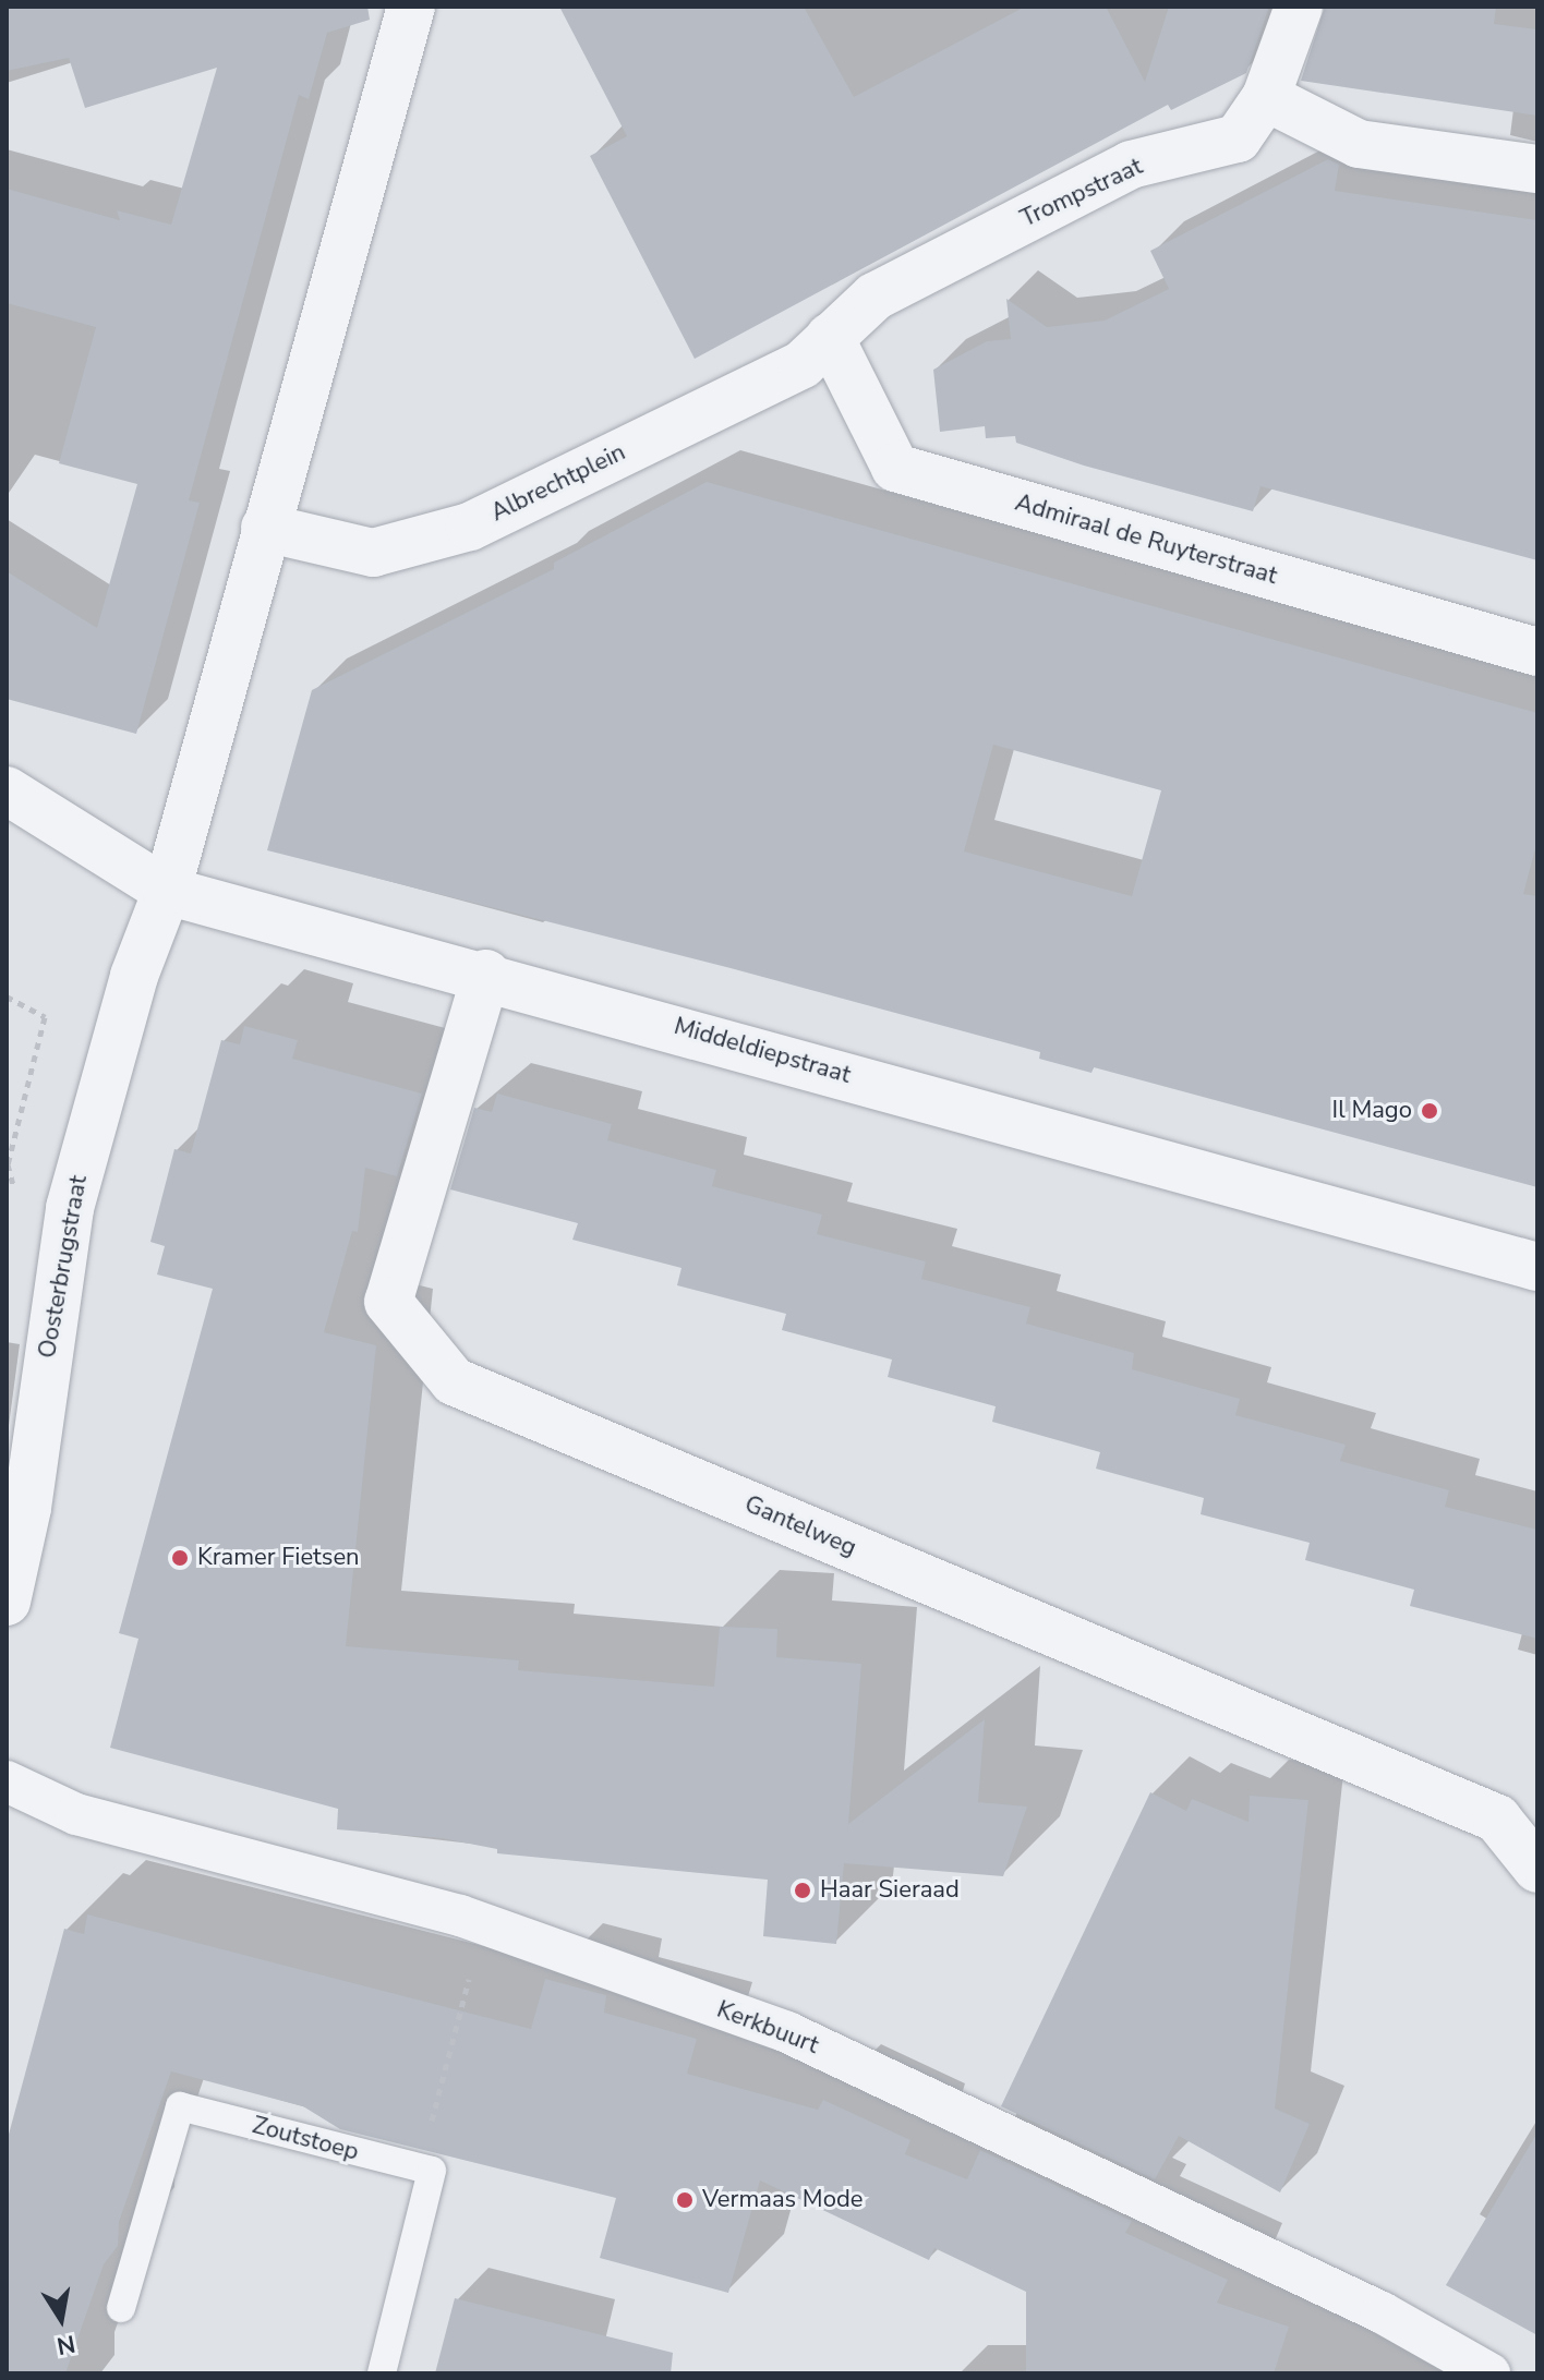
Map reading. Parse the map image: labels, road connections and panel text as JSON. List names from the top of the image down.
{
  "streets": {
    "street": [
      "Trompstraat",
      "Albrechtplein",
      "Admiraal de Ruyterstraat",
      "Middeldiepstraat",
      "Oosterbrugstraat",
      "Gantelweg",
      "Kerkbuurt"
    ],
    "lane": ["Zoutstoep"]
  },
  "crossings": [
    ["Trompstraat", "Albrechtplein"],
    ["Trompstraat", "Admiraal de Ruyterstraat"],
    ["Albrechtplein", "Admiraal de Ruyterstraat"],
    ["Middeldiepstraat", "Oosterbrugstraat"],
    ["Middeldiepstraat", "Gantelweg"]
  ],
  "places": [
    "Il Mago",
    "Kramer Fietsen",
    "Haar Sieraad",
    "Vermaas Mode"
  ],
  "north": "bottom"
}
